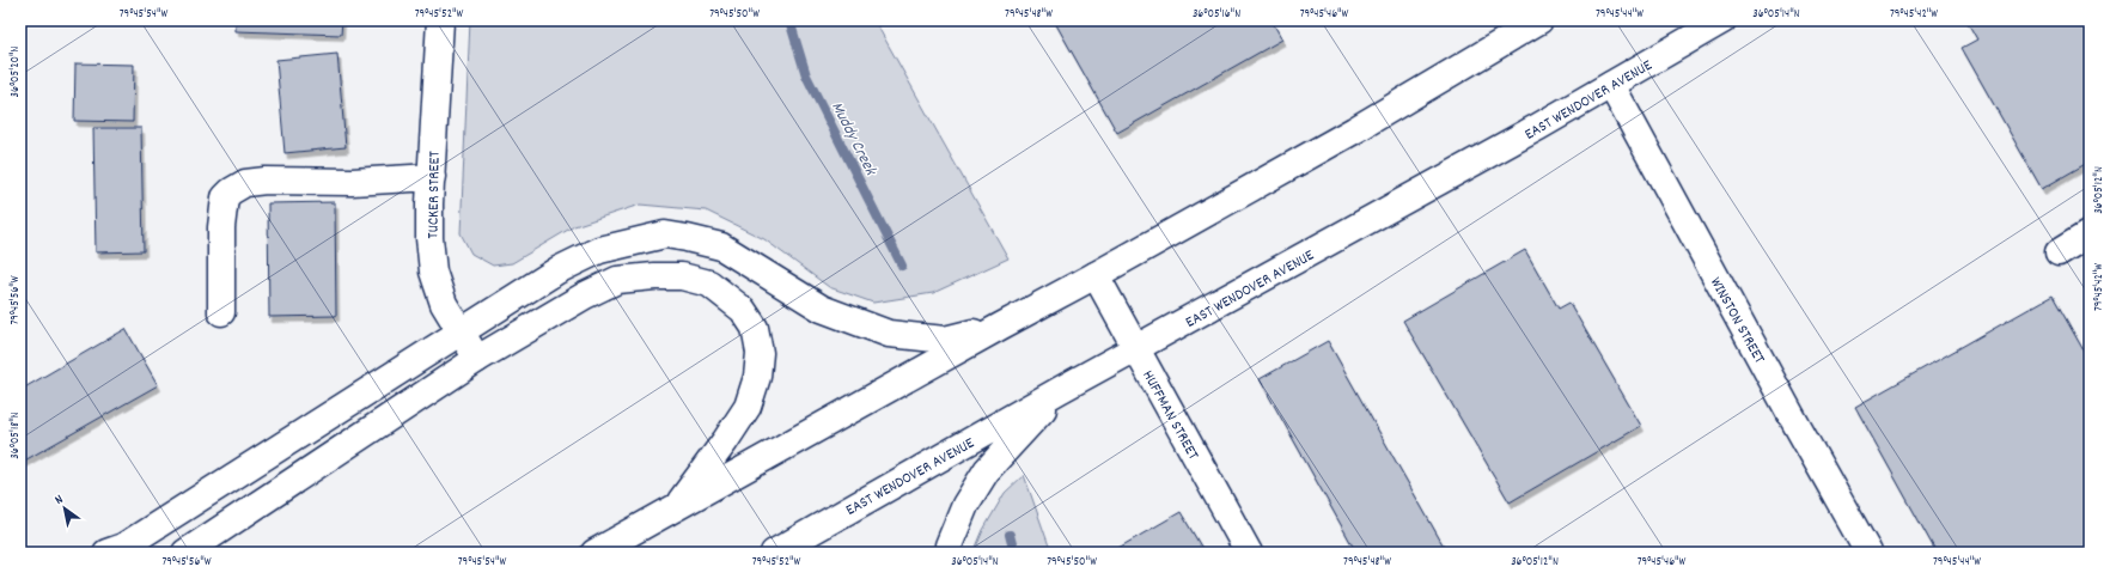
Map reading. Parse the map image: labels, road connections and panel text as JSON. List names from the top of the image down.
{
  "streets": {
    "main road": [
      "EAST WENDOVER AVENUE",
      "TUCKER STREET",
      "WINSTON STREET",
      "HUFFMAN STREET"
    ]
  },
  "crossings": [
    ["EAST WENDOVER AVENUE", "WINSTON STREET"],
    ["EAST WENDOVER AVENUE", "HUFFMAN STREET"]
  ],
  "water": ["Muddy Creek"],
  "north": "top left",
  "coordinates": [
    "79°45'54\"W",
    "79°45'52\"W",
    "79°45'50\"W",
    "79°45'48\"W",
    "36°05'16\"N",
    "79°45'46\"W",
    "79°45'44\"W",
    "36°05'14\"N",
    "79°45'42\"W",
    "36°05'20\"N",
    "36°05'12\"N",
    "79°45'56\"W",
    "36°05'18\"N"
  ]
}
